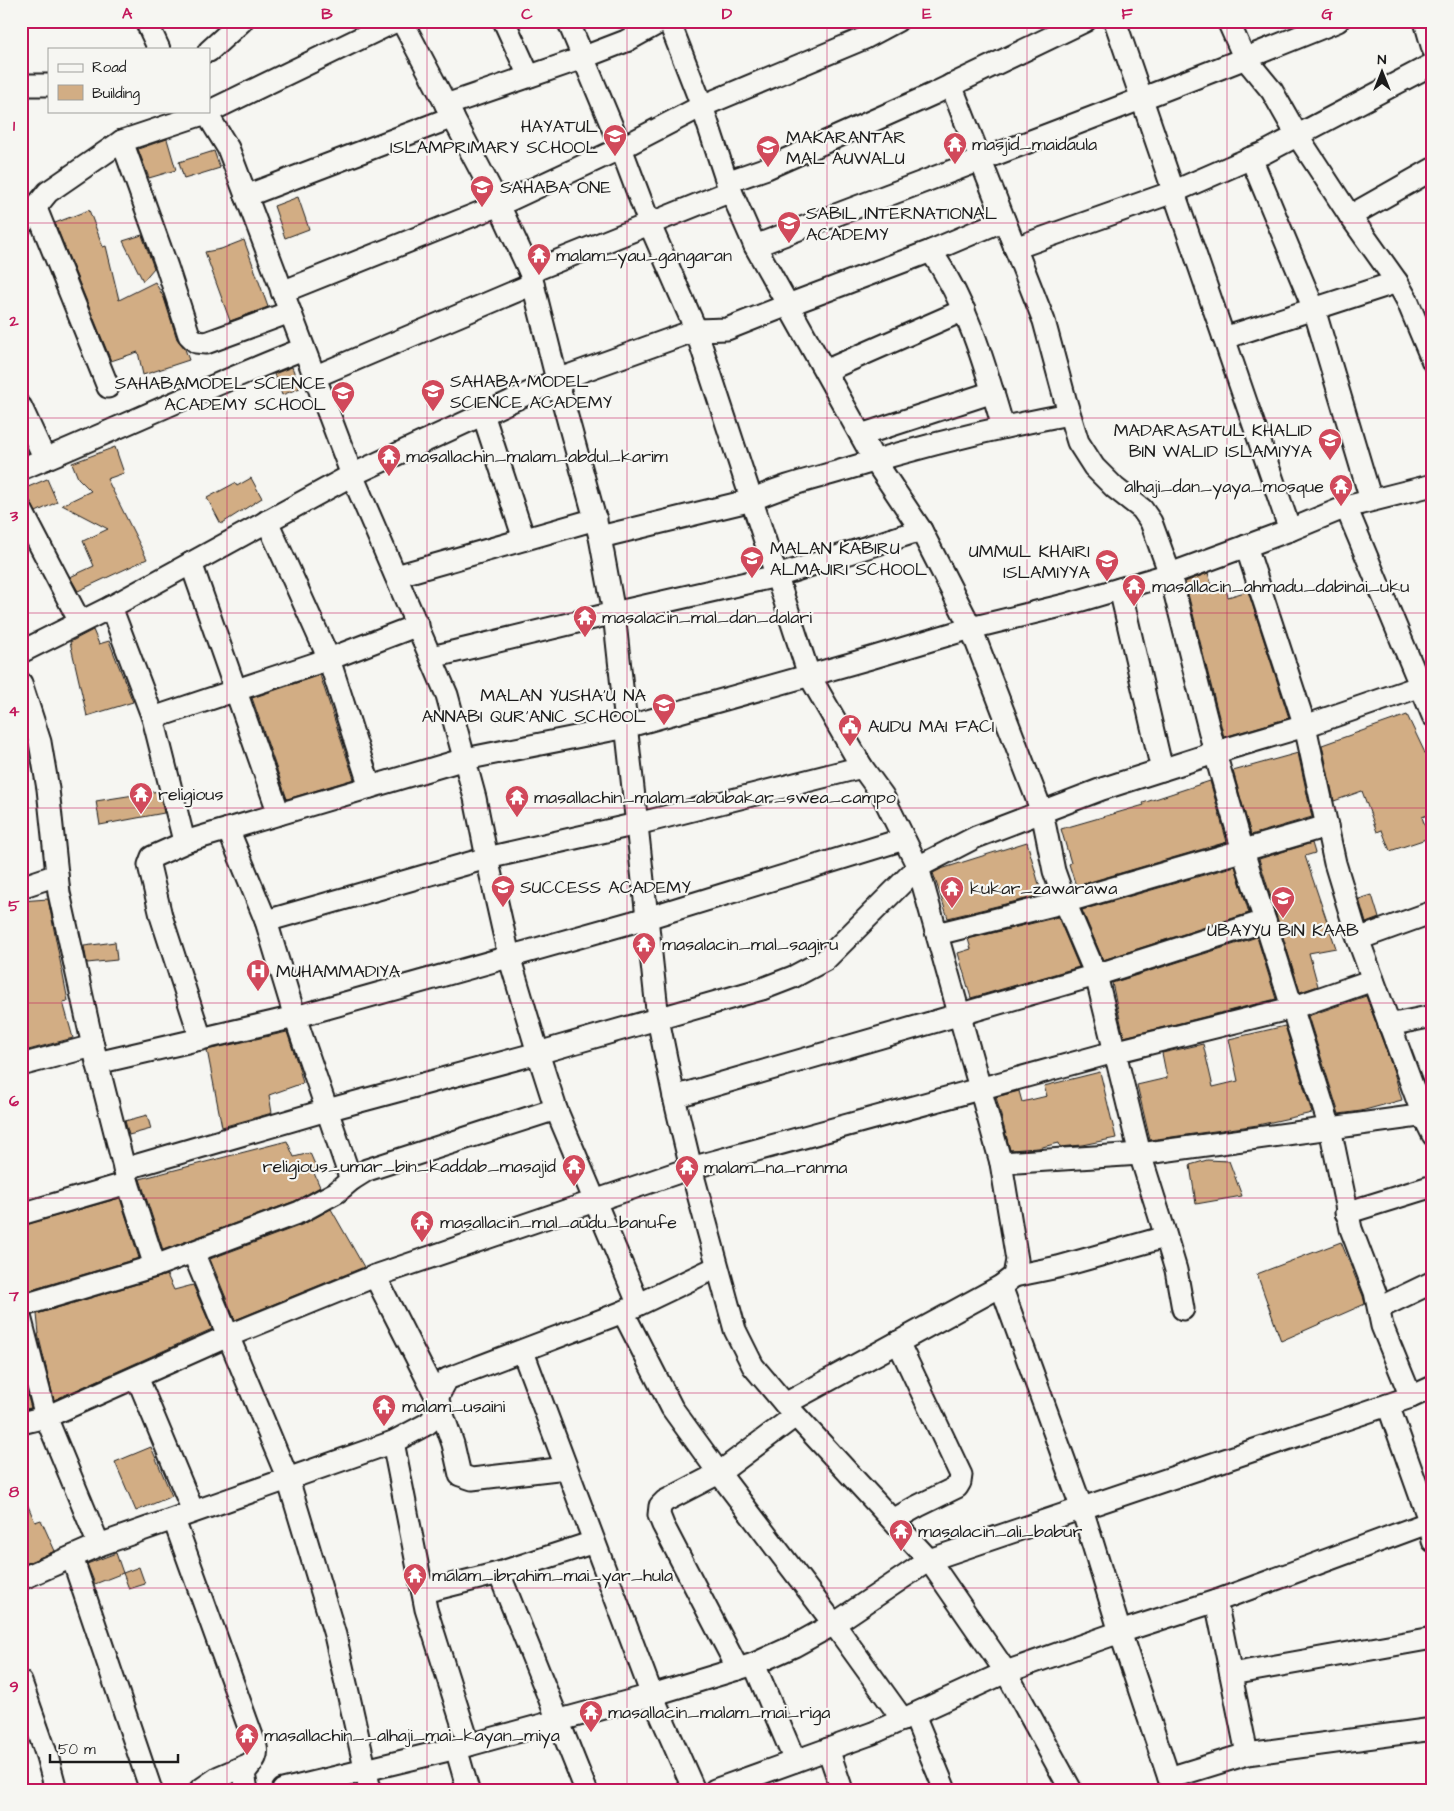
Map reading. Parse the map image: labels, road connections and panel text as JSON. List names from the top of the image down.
{
  "places": {
    "school or university": [
      "HAYATUL ISLAMPRIMARY SCHOOL",
      "MAKARANTAR MAL AUWALU",
      "SAHABA ONE",
      "SABIL INTERNATIONAL ACADEMY",
      "SAHABA MODEL SCIENCE ACADEMY",
      "SAHABAMODEL SCIENCE ACADEMY SCHOOL",
      "MADARASATUL KHALID BIN WALID ISLAMIYYA",
      "MALAN KABIRU ALMAJIRI SCHOOL",
      "UMMUL KHAIRI ISLAMIYYA",
      "MALAN YUSHA'U NA ANNABI QUR'ANIC SCHOOL",
      "SUCCESS ACADEMY",
      "UBAYYU BIN KAAB"
    ],
    "temple": [
      "masjid_maidaula",
      "malam_yau_gangaran",
      "masallachin_malam_abdul_karim",
      "alhaji_dan_yaya_mosque",
      "masallacin_ahmadu_dabinai_uku",
      "masalacin_mal_dan_dalari",
      "religious",
      "masallachin_malam_abubakar_swea_campo",
      "kukar_zawarawa",
      "masalacin_mal_sagiru",
      "religious_umar_bin_kaddab_masajid",
      "malam_na_ranma",
      "masallacin_mal_audu_banufe",
      "malam_usaini",
      "masalacin_ali_babur",
      "malam_ibrahim_mai_yar_hula",
      "masallacin_malam_mai_riga",
      "masallachin__alhaji_mai_kayan_miya"
    ],
    "public building": ["AUDU MAI FACI"],
    "hospital": ["MUHAMMADIYA"]
  },
  "legend": ["Road", "Building"],
  "scale_bar": "50 m",
  "north": "top",
  "grid": {
    "columns": [
      "A",
      "B",
      "C",
      "D",
      "E",
      "F",
      "G"
    ],
    "rows": [
      "1",
      "2",
      "3",
      "4",
      "5",
      "6",
      "7",
      "8",
      "9"
    ]
  }
}
